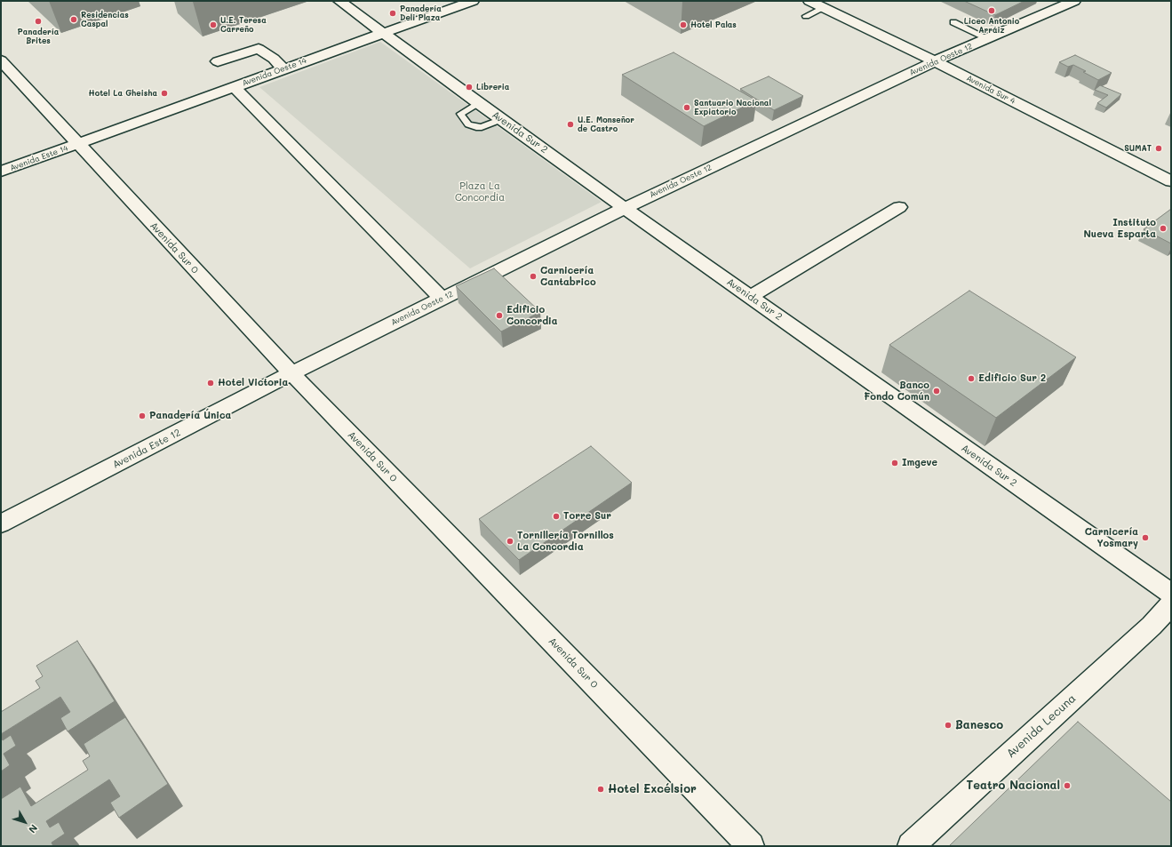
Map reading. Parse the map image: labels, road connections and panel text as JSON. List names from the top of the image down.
{
  "streets": {
    "street": [
      "Avenida Oeste 12",
      "Avenida Oeste 14",
      "Avenida Sur 4",
      "Avenida Sur 2",
      "Avenida Este 14",
      "Avenida Sur 0",
      "Avenida Este 12",
      "Avenida Lecuna"
    ]
  },
  "crossings": [
    ["Avenida Oeste 12", "Avenida Sur 4"],
    ["Avenida Oeste 12", "Avenida Sur 2"],
    ["Avenida Oeste 12", "Avenida Sur 0"],
    ["Avenida Oeste 12", "Avenida Este 12"],
    ["Avenida Oeste 14", "Avenida Sur 2"],
    ["Avenida Oeste 14", "Avenida Este 14"],
    ["Avenida Oeste 14", "Avenida Sur 0"],
    ["Avenida Este 14", "Avenida Sur 0"],
    ["Avenida Sur 0", "Avenida Este 12"]
  ],
  "parks": ["Plaza La Concordia"],
  "places": [
    "Liceo Antonio Arráiz",
    "Panadería Deli Plaza",
    "Residencias Caspal",
    "Panadería Brites",
    "U.E. Teresa Carreño",
    "Hotel Palas",
    "Libreria",
    "Hotel La Gheisha",
    "Santuario Nacional Expiatorio",
    "U.E. Monseñor de Castro",
    "SUMAT",
    "Instituto Nueva Esparta",
    "Carnicería Cantabrico",
    "Edificio Concordia",
    "Edificio Sur 2",
    "Hotel Victoria",
    "Banco Fondo Común",
    "Panadería Única",
    "Imgeve",
    "Torre Sur",
    "Carnicería Yosmary",
    "Tornillería Tornillos La Concordia",
    "Banesco",
    "Teatro Nacional",
    "Hotel Excélsior"
  ],
  "north": "bottom right"
}
